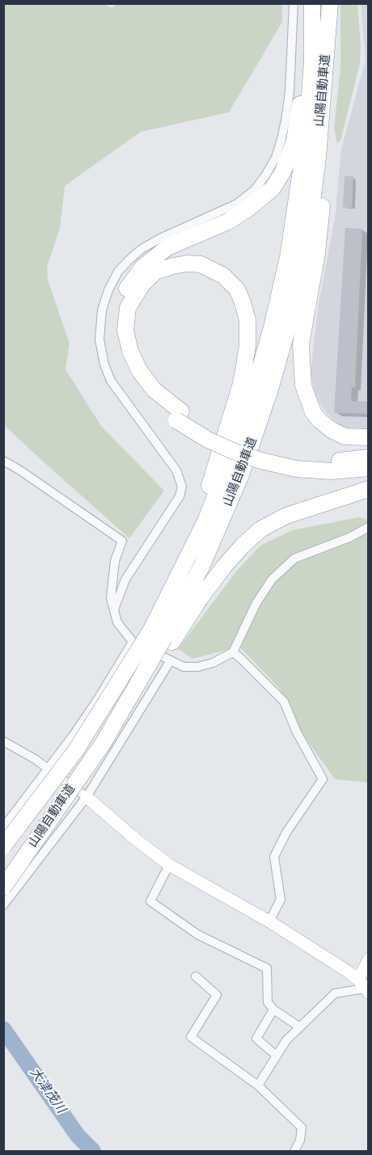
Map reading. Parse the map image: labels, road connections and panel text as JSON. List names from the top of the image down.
{
  "streets": {
    "highway": ["山陽自動車道"]
  },
  "water": ["大津茂川"]
}
